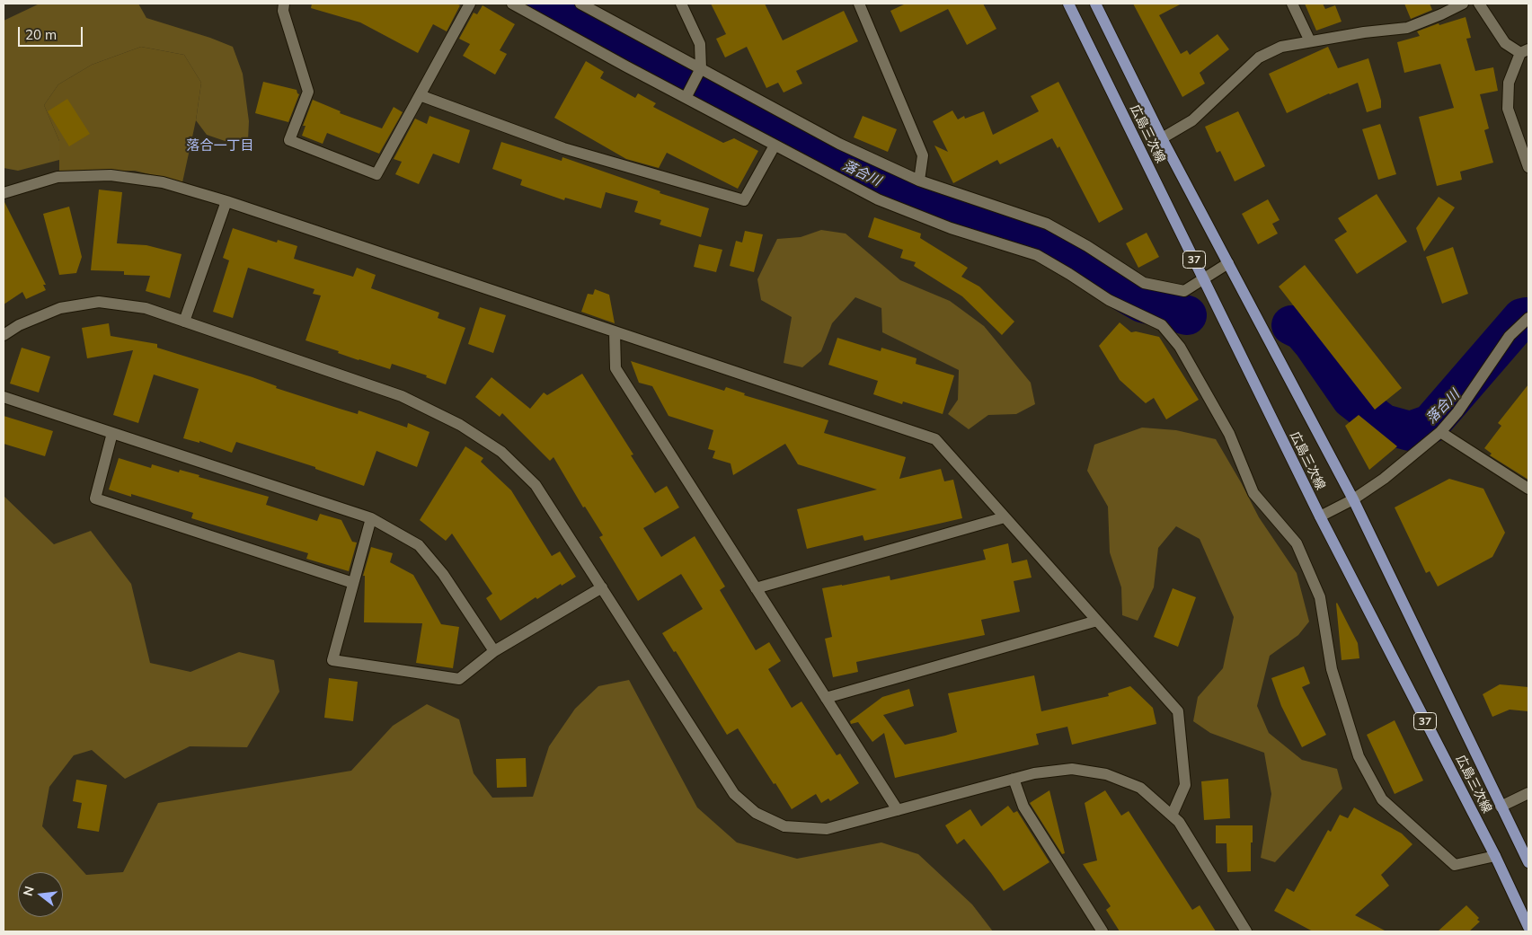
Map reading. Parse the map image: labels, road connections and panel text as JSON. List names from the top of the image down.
{
  "streets": {
    "main road": ["広島三次線", "37"]
  },
  "districts": ["落合一丁目"],
  "water": ["落合川"],
  "scale_bar": "20 m",
  "north": "left"
}
